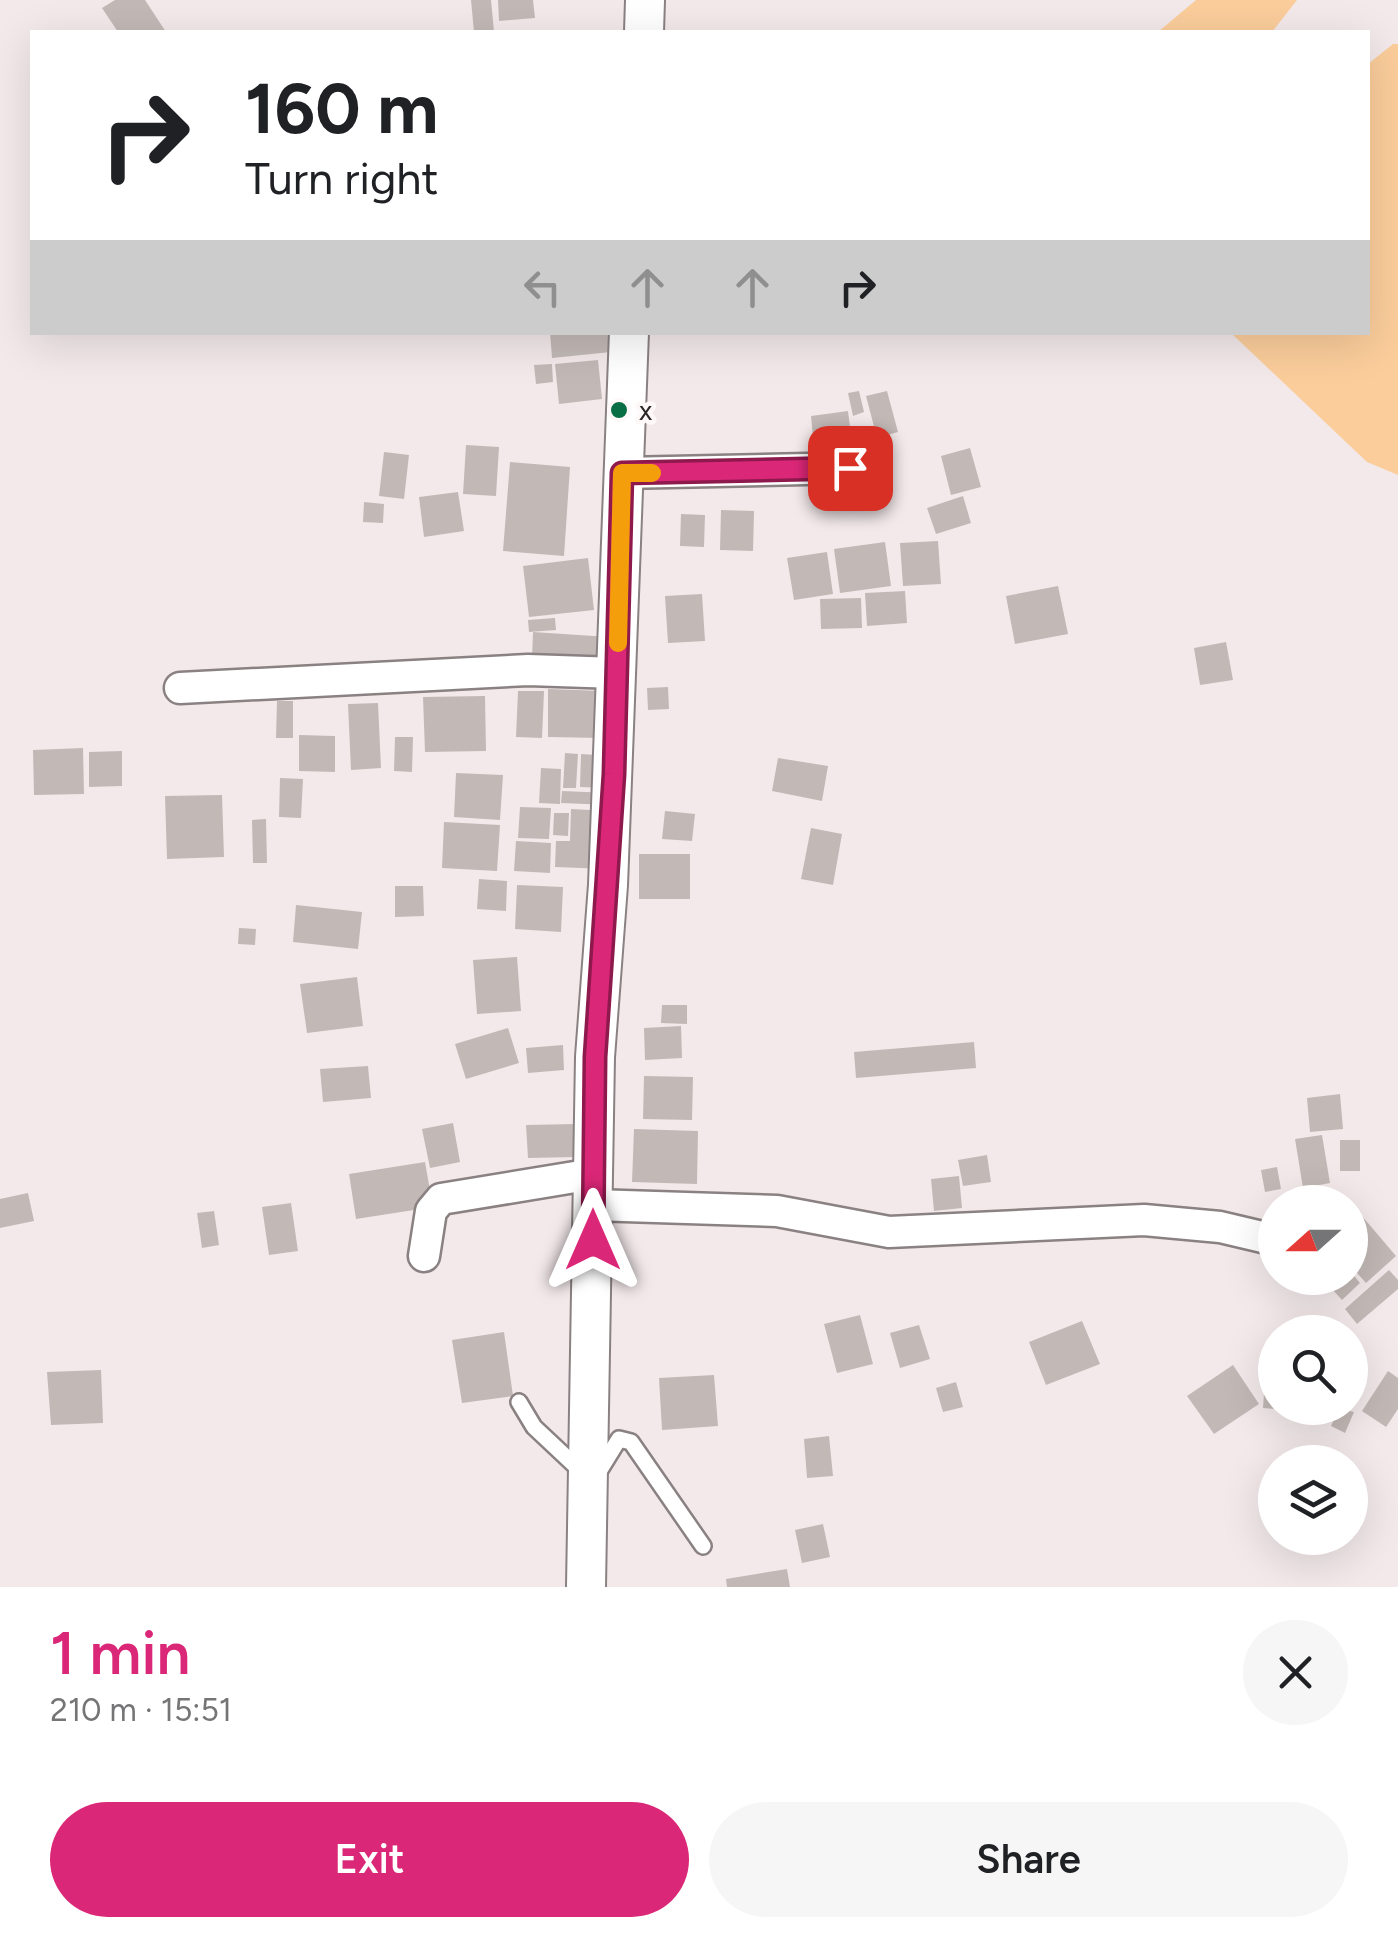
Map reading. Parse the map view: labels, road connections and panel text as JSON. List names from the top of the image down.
{
  "places": ["x"],
  "north": "left",
  "page": {
    "turn": ["160 m", "Turn right"],
    "heading": ["1 min", "210 m · 15:51"],
    "buttons": ["Exit", "Share"]
  }
}
